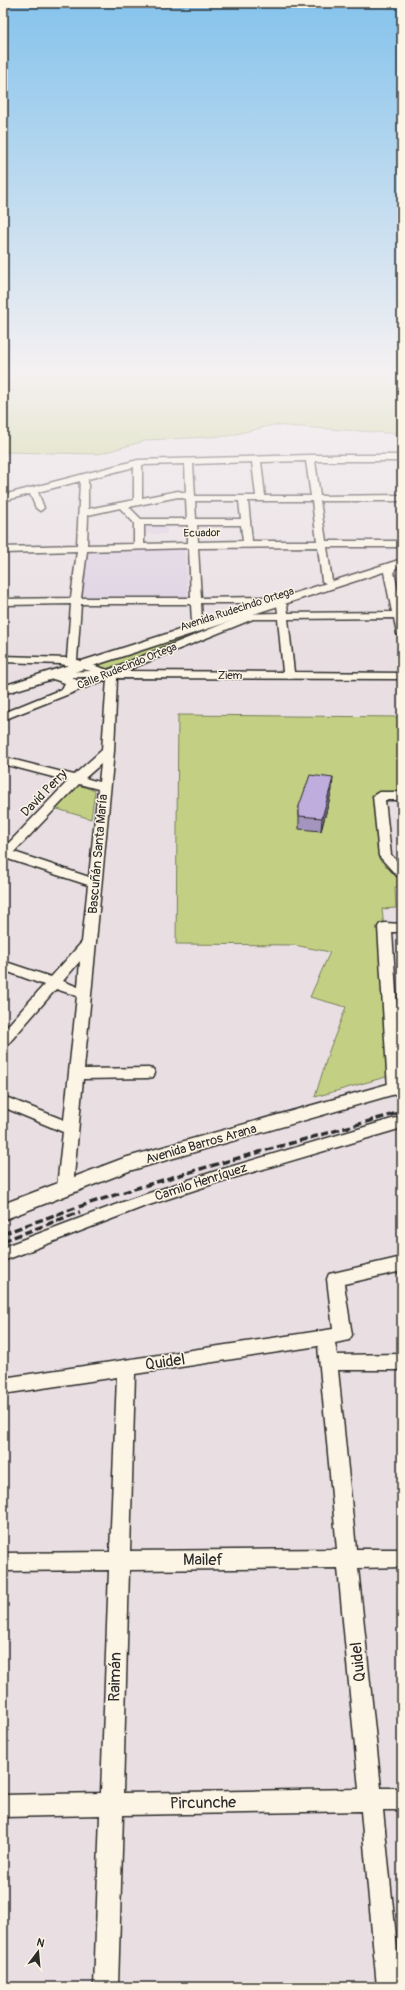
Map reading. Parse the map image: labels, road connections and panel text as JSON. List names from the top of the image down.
{
  "streets": {
    "main road": ["Avenida Rudecindo Ortega", "Avenida Barros Arana"],
    "street": [
      "Ecuador",
      "Calle Rudecindo Ortega",
      "Ziem",
      "David Perry",
      "Bascuñán Santa María",
      "Camilo Henríquez",
      "Quidel",
      "Mailef",
      "Raimán",
      "Pircunche"
    ]
  },
  "crossings": [
    ["Avenida Rudecindo Ortega", "Ziem"],
    ["Calle Rudecindo Ortega", "Ziem"],
    ["Calle Rudecindo Ortega", "Bascuñán Santa María"],
    ["Ziem", "Bascuñán Santa María"],
    ["David Perry", "Bascuñán Santa María"],
    ["Bascuñán Santa María", "Avenida Barros Arana"],
    ["Quidel", "Mailef"],
    ["Quidel", "Raimán"],
    ["Quidel", "Pircunche"],
    ["Mailef", "Raimán"],
    ["Raimán", "Pircunche"]
  ],
  "north": "top"
}
